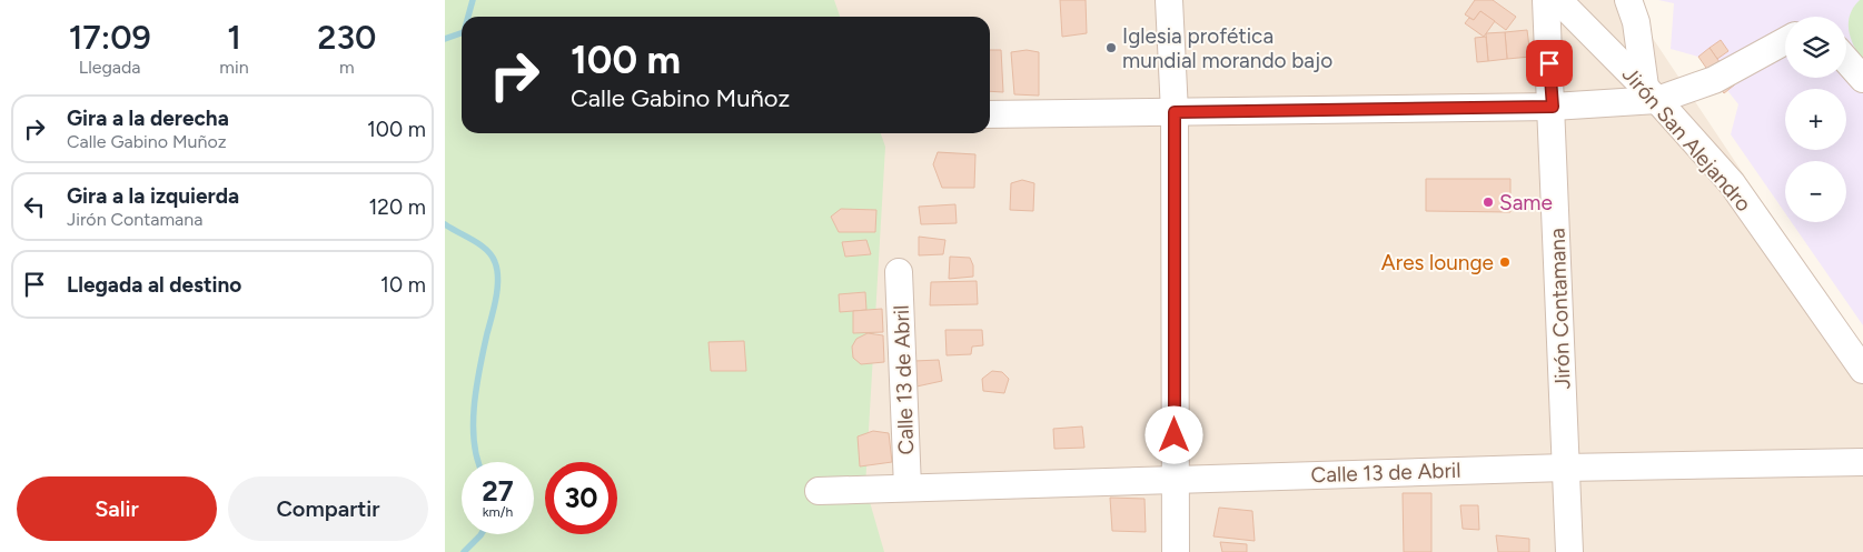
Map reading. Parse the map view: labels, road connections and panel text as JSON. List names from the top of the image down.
{
  "streets": {
    "street": ["Jirón San Alejandro", "Jirón Contamana", "Calle 13 de Abril"]
  },
  "crossings": [
    ["Jirón Contamana", "Calle 13 de Abril"]
  ],
  "places": ["Iglesia profética mundial morando bajo", "Same", "Ares lounge"],
  "page": {
    "eta": [
      "17:09",
      "Llegada",
      "1",
      "min",
      "230",
      "m"
    ],
    "map_buttons": ["+", "−"],
    "turn": ["100 m", "Calle Gabino Muñoz"],
    "list": [
      {
        "name": "Gira a la derecha",
        "note": "Calle Gabino Muñoz",
        "value": "100 m"
      },
      {
        "name": "Gira a la izquierda",
        "note": "Jirón Contamana",
        "value": "120 m"
      },
      {
        "name": "Llegada al destino",
        "value": "10 m"
      }
    ],
    "speed": "27 km/h",
    "limit": "30",
    "buttons": ["Salir", "Compartir"]
  }
}
